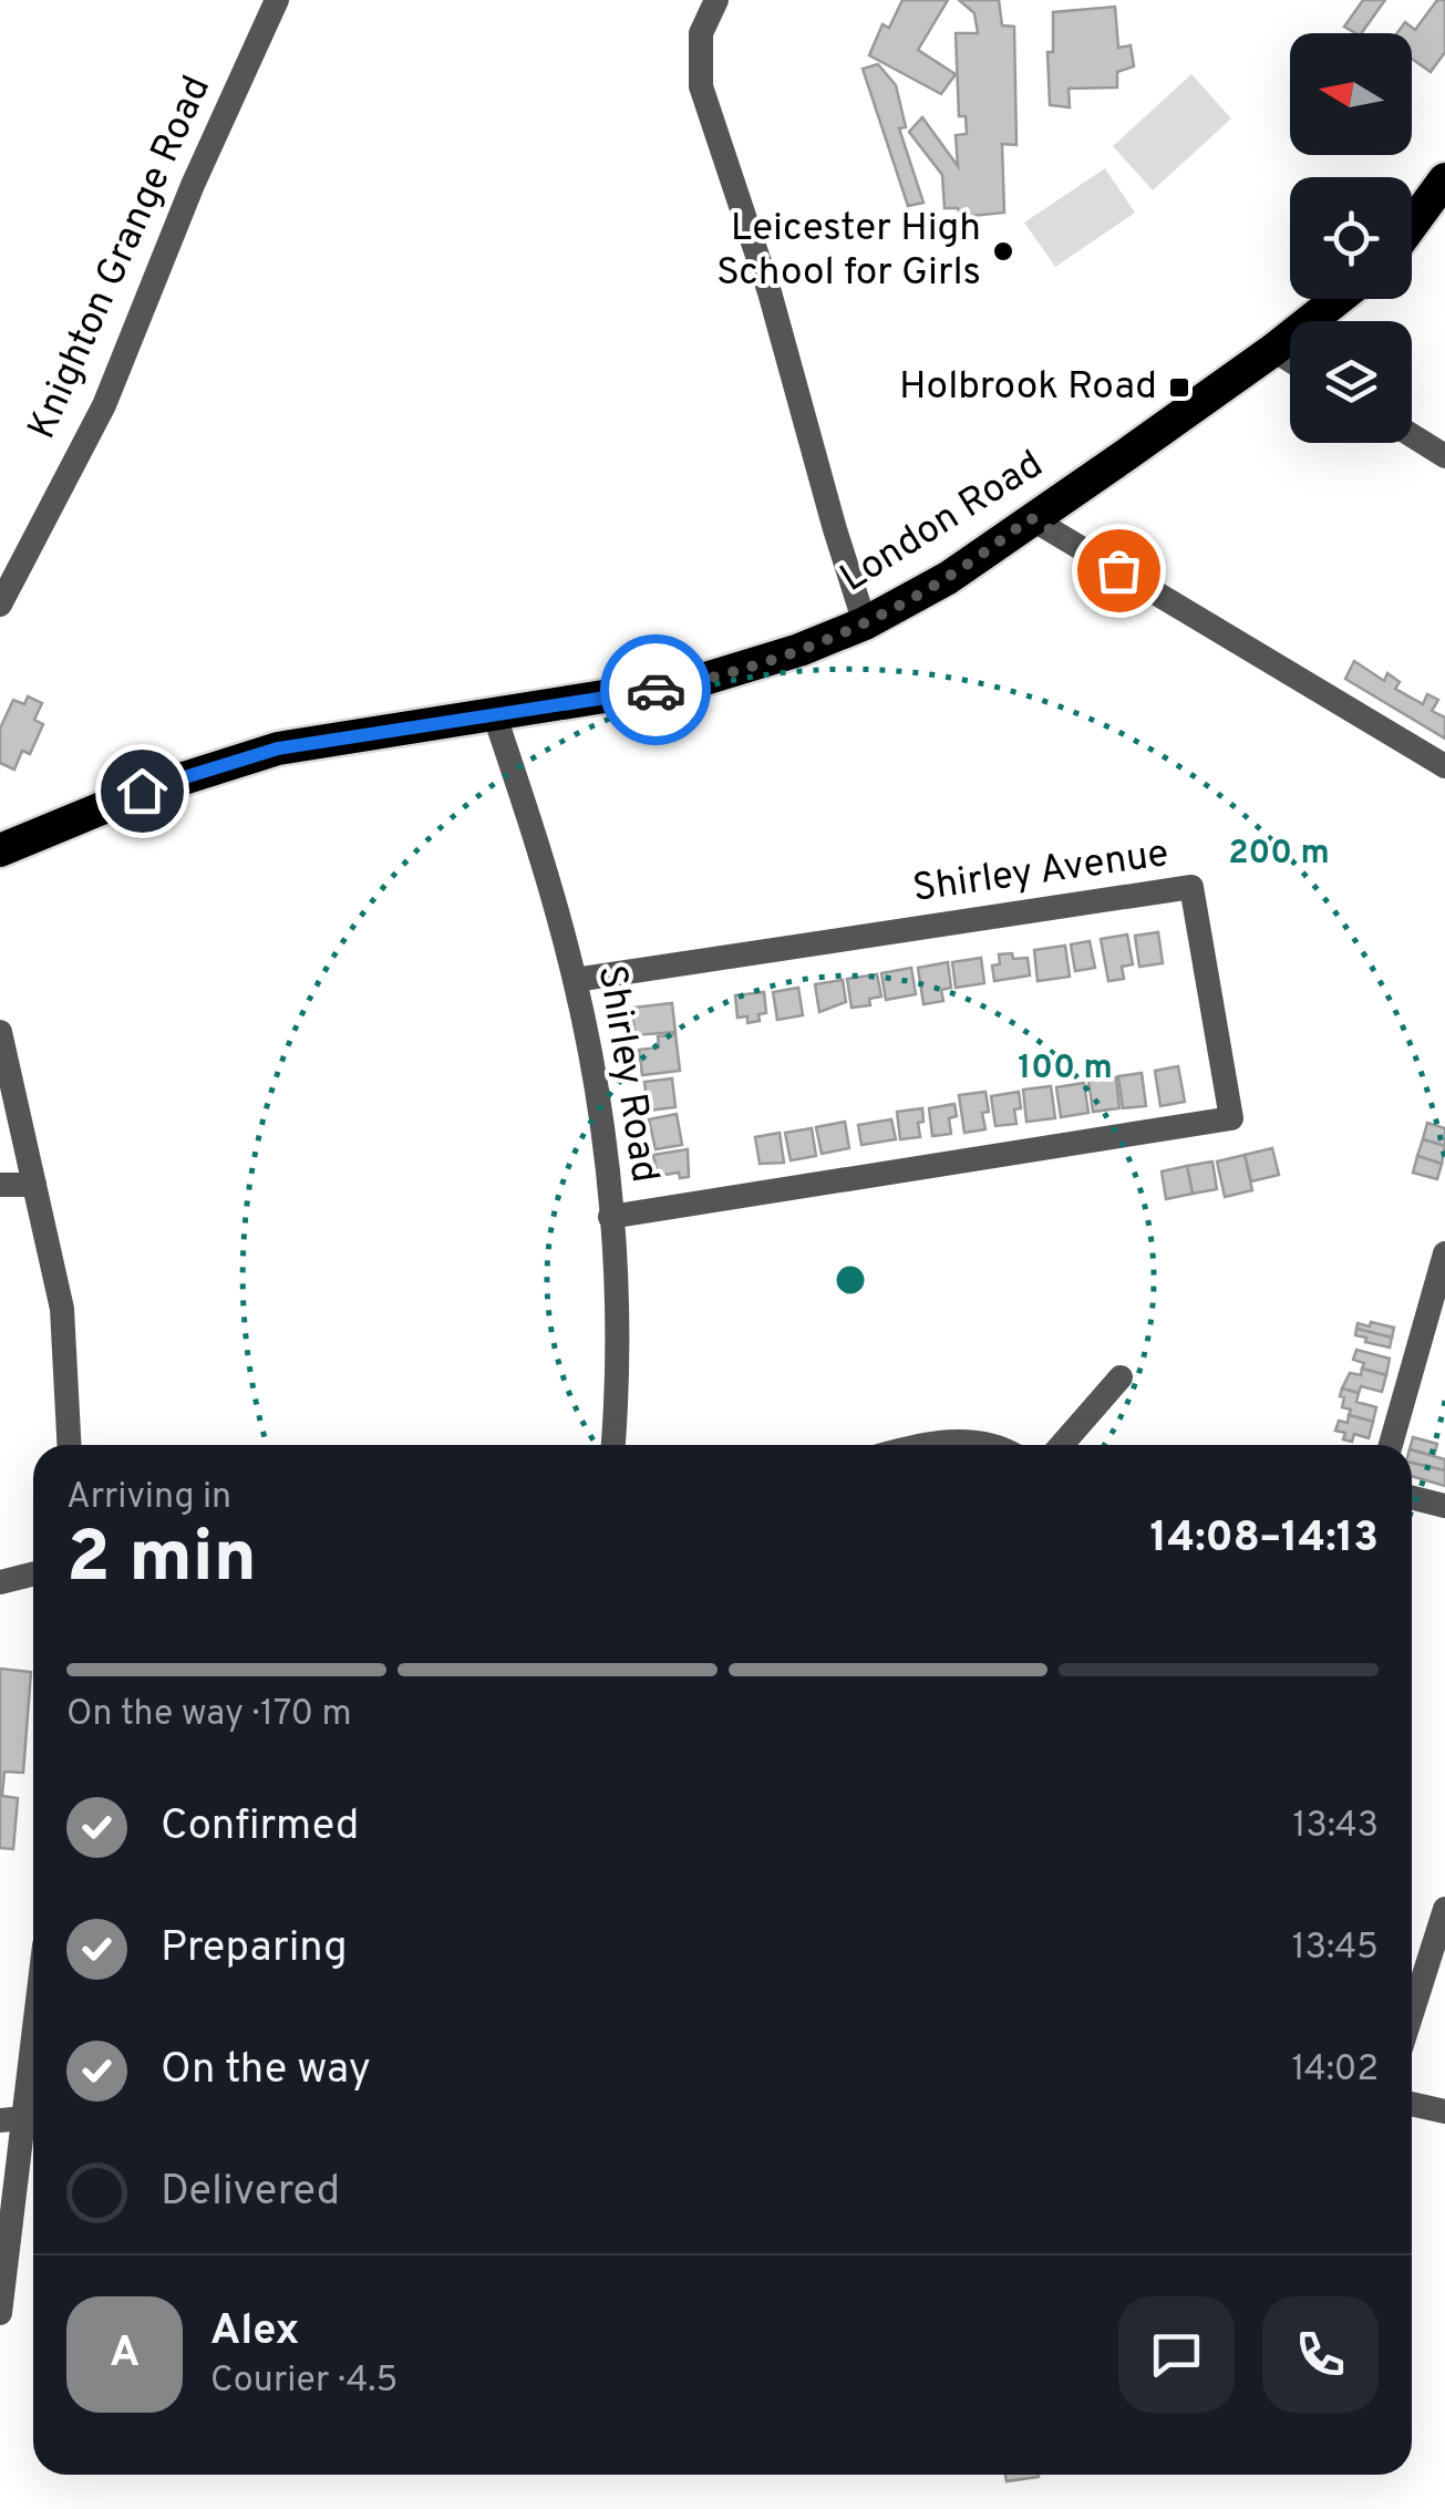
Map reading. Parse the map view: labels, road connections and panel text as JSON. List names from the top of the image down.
{
  "streets": {
    "highway": ["London Road"],
    "street": ["Knighton Grange Road", "Shirley Avenue", "Shirley Road"]
  },
  "crossings": [
    ["London Road", "Shirley Road"],
    ["Shirley Avenue", "Shirley Road"]
  ],
  "places": {
    "other": ["Leicester High School for Girls"],
    "transit": ["Holbrook Road"]
  },
  "north": "left",
  "page": {
    "heading": ["2 min", "Arriving in", "14:08–14:13"],
    "panel": ["Alex", "Courier · 4.5"],
    "bar": "On the way · 170 m",
    "list": [
      ["Confirmed", "13:43"],
      ["Preparing", "13:45"],
      ["On the way", "14:02"],
      "Delivered"
    ],
    "round": "A"
  },
  "rings": ["200 m", "100 m"]
}
